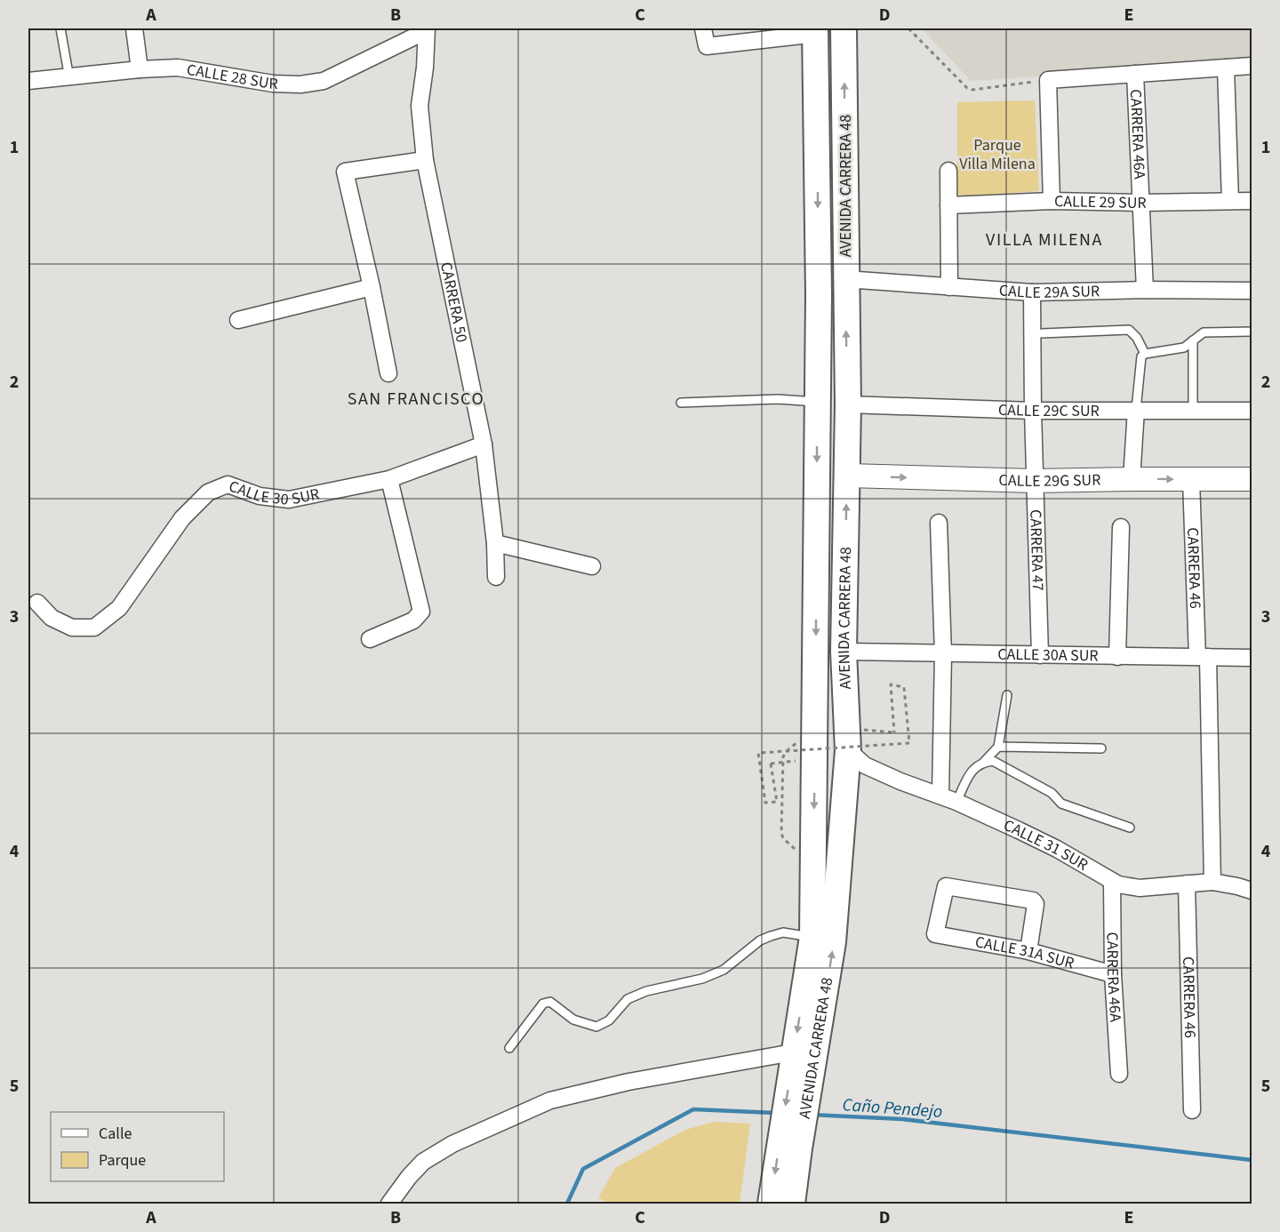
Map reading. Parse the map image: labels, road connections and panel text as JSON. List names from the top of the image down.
{
  "streets": {
    "main road": ["AVENIDA CARRERA 48"],
    "street": [
      "CALLE 28 SUR",
      "CARRERA 46A",
      "CALLE 29 SUR",
      "CALLE 29A SUR",
      "CARRERA 50",
      "CALLE 29C SUR",
      "CALLE 29G SUR",
      "CALLE 30 SUR",
      "CARRERA 47",
      "CARRERA 46",
      "CALLE 30A SUR",
      "CALLE 31 SUR",
      "CALLE 31A SUR"
    ]
  },
  "crossings": [
    ["CALLE 28 SUR", "CARRERA 50"],
    ["CARRERA 46A", "CALLE 29 SUR"],
    ["CARRERA 46A", "CALLE 29A SUR"],
    ["CARRERA 46A", "CALLE 31 SUR"],
    ["CARRERA 46A", "CALLE 31A SUR"],
    ["AVENIDA CARRERA 48", "CALLE 29A SUR"],
    ["AVENIDA CARRERA 48", "CALLE 29C SUR"],
    ["AVENIDA CARRERA 48", "CALLE 29G SUR"],
    ["AVENIDA CARRERA 48", "CALLE 30A SUR"],
    ["AVENIDA CARRERA 48", "CALLE 31 SUR"],
    ["CALLE 29A SUR", "CARRERA 47"],
    ["CARRERA 50", "CALLE 30 SUR"],
    ["CALLE 29C SUR", "CARRERA 47"],
    ["CALLE 29G SUR", "CARRERA 47"],
    ["CALLE 29G SUR", "CARRERA 46"],
    ["CARRERA 47", "CALLE 30A SUR"],
    ["CARRERA 46", "CALLE 30A SUR"],
    ["CARRERA 46", "CALLE 31 SUR"]
  ],
  "one_way": ["CALLE 29G SUR"],
  "districts": ["VILLA MILENA", "SAN FRANCISCO"],
  "water": ["Caño Pendejo"],
  "parks": ["Parque Villa Milena"],
  "legend": ["Calle", "Parque"],
  "grid": {
    "columns": [
      "A",
      "B",
      "C",
      "D",
      "E"
    ],
    "rows": [
      "1",
      "2",
      "3",
      "4",
      "5"
    ]
  }
}
